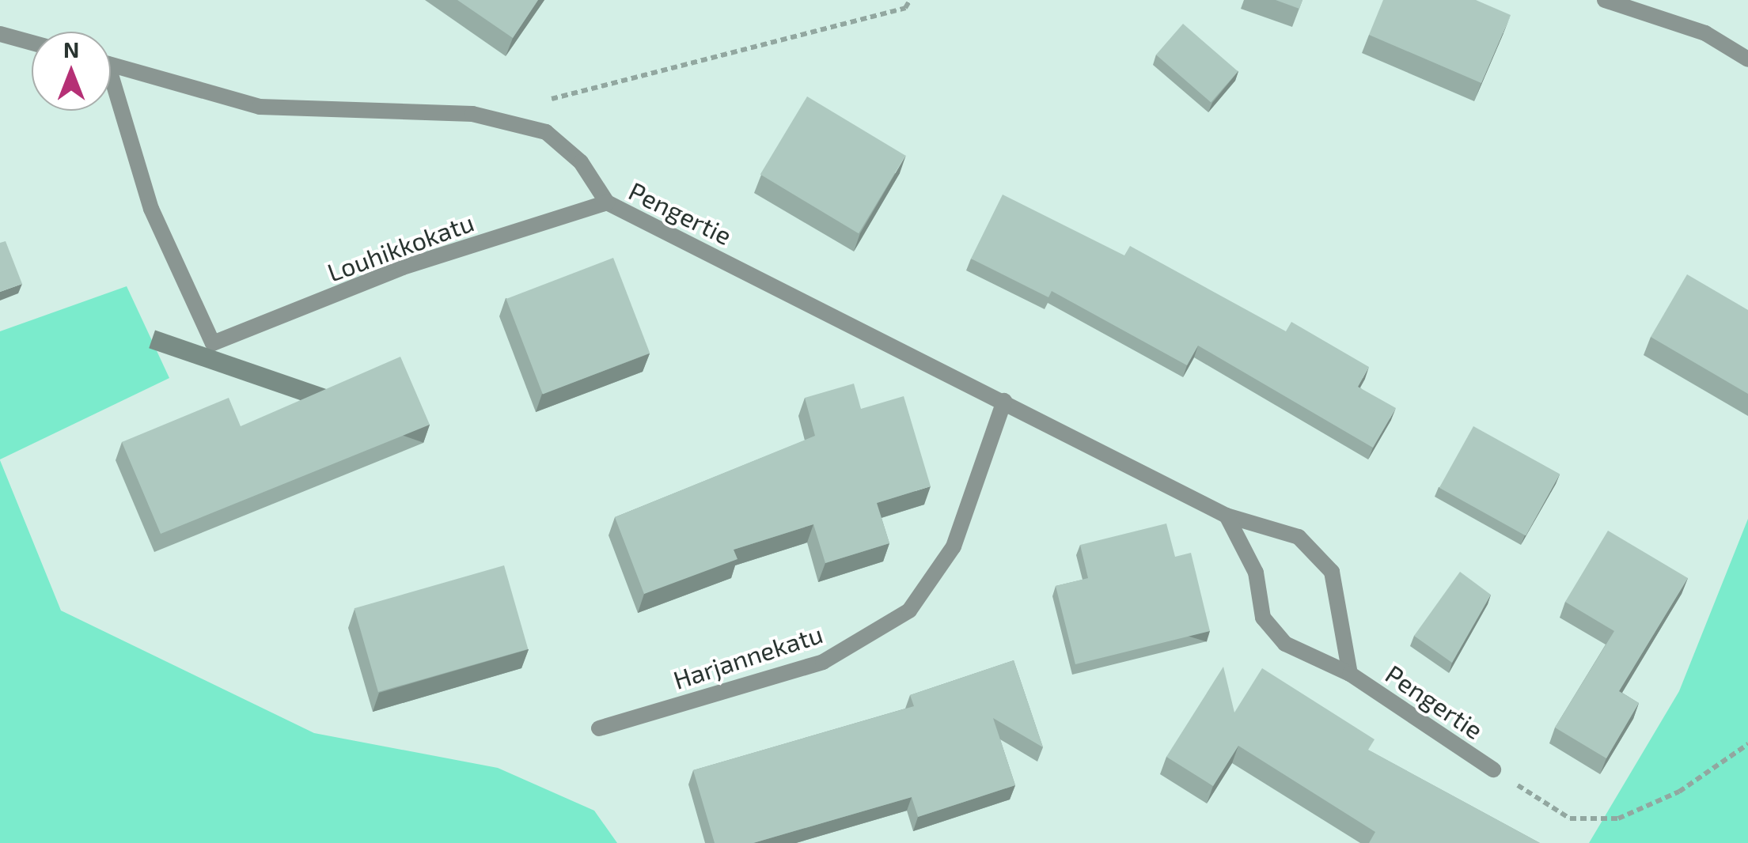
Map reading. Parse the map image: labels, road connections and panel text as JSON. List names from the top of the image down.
{
  "streets": {
    "street": ["Pengertie", "Louhikkokatu", "Harjannekatu"]
  },
  "crossings": [
    ["Pengertie", "Louhikkokatu"],
    ["Pengertie", "Harjannekatu"]
  ],
  "north": "top"
}
